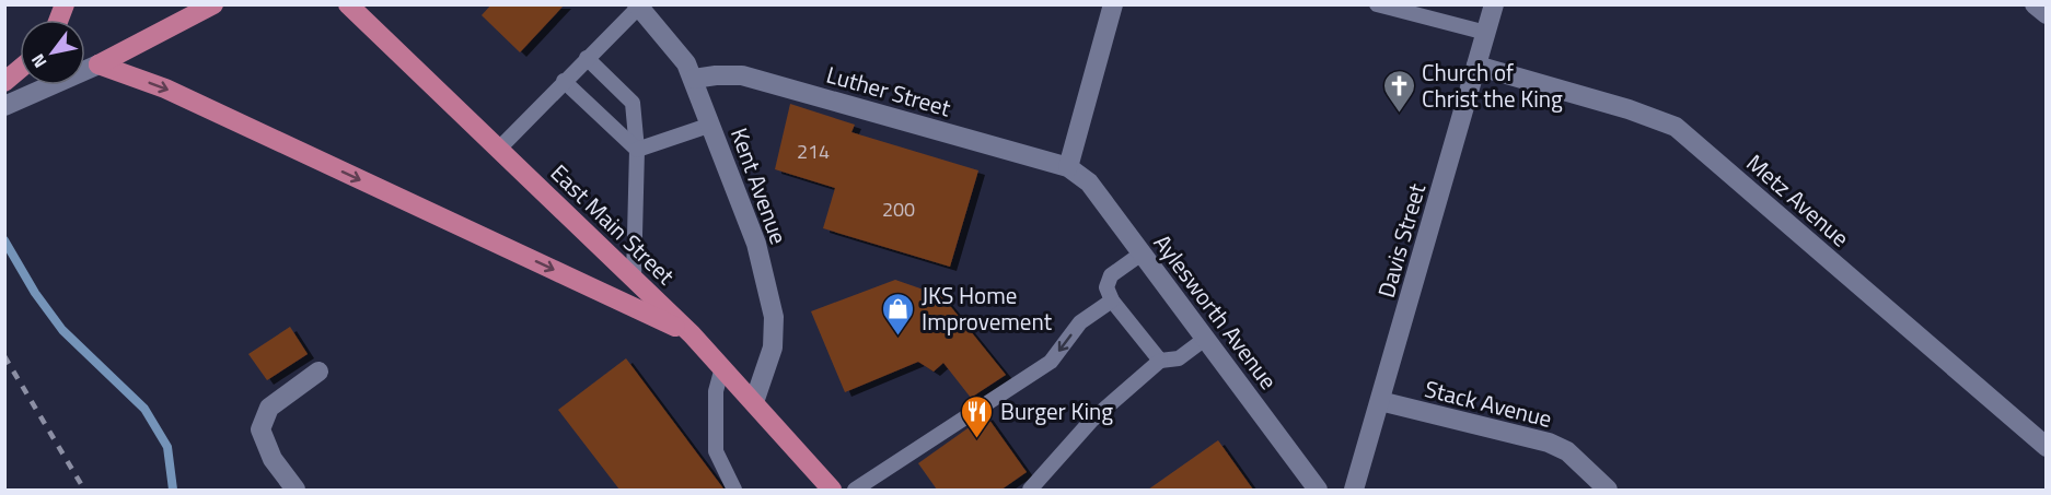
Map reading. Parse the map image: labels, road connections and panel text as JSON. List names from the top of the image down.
{
  "streets": {
    "main road": ["East Main Street"],
    "street": [
      "Luther Street",
      "Kent Avenue",
      "Metz Avenue",
      "Davis Street",
      "Aylesworth Avenue",
      "Stack Avenue"
    ]
  },
  "crossings": [
    ["Luther Street", "Kent Avenue"],
    ["Luther Street", "Aylesworth Avenue"],
    ["Kent Avenue", "East Main Street"],
    ["Metz Avenue", "Davis Street"],
    ["Davis Street", "Stack Avenue"]
  ],
  "places": {
    "church": ["Church of Christ the King"],
    "shop": ["JKS Home Improvement"],
    "restaurant": ["Burger King"]
  },
  "house_numbers": ["214", "200"],
  "north": "bottom left"
}
